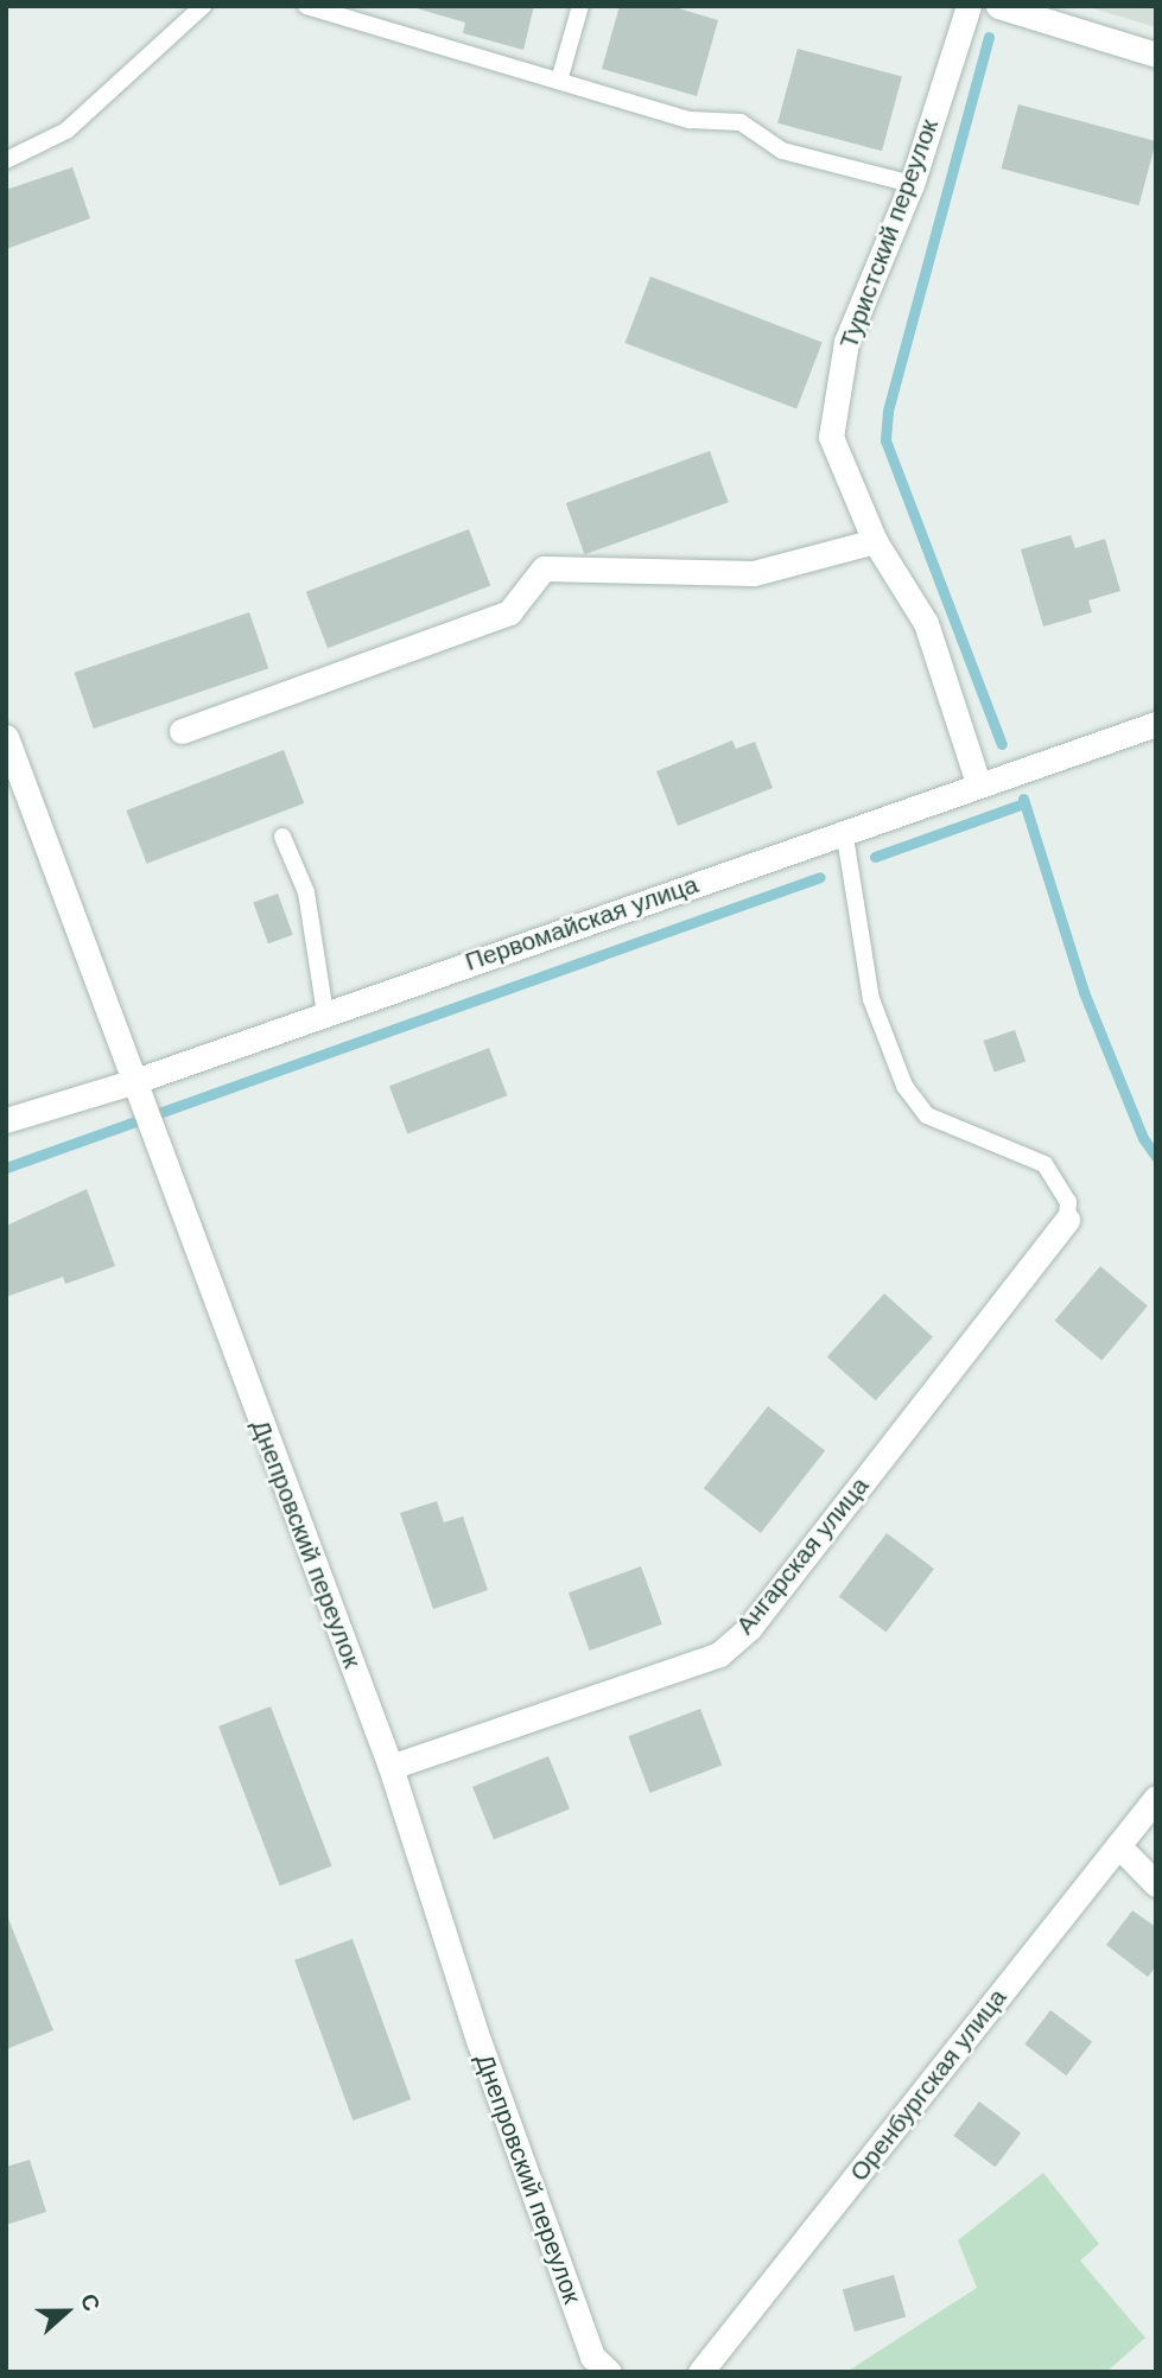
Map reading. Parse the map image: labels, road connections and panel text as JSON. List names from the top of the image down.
{
  "streets": {
    "street": [
      "Туристский переулок",
      "Первомайская улица",
      "Днепровский переулок",
      "Ангарская улица",
      "Оренбургская улица"
    ]
  },
  "crossings": [
    ["Туристский переулок", "Первомайская улица"],
    ["Первомайская улица", "Днепровский переулок"],
    ["Днепровский переулок", "Ангарская улица"]
  ],
  "north": "right"
}
